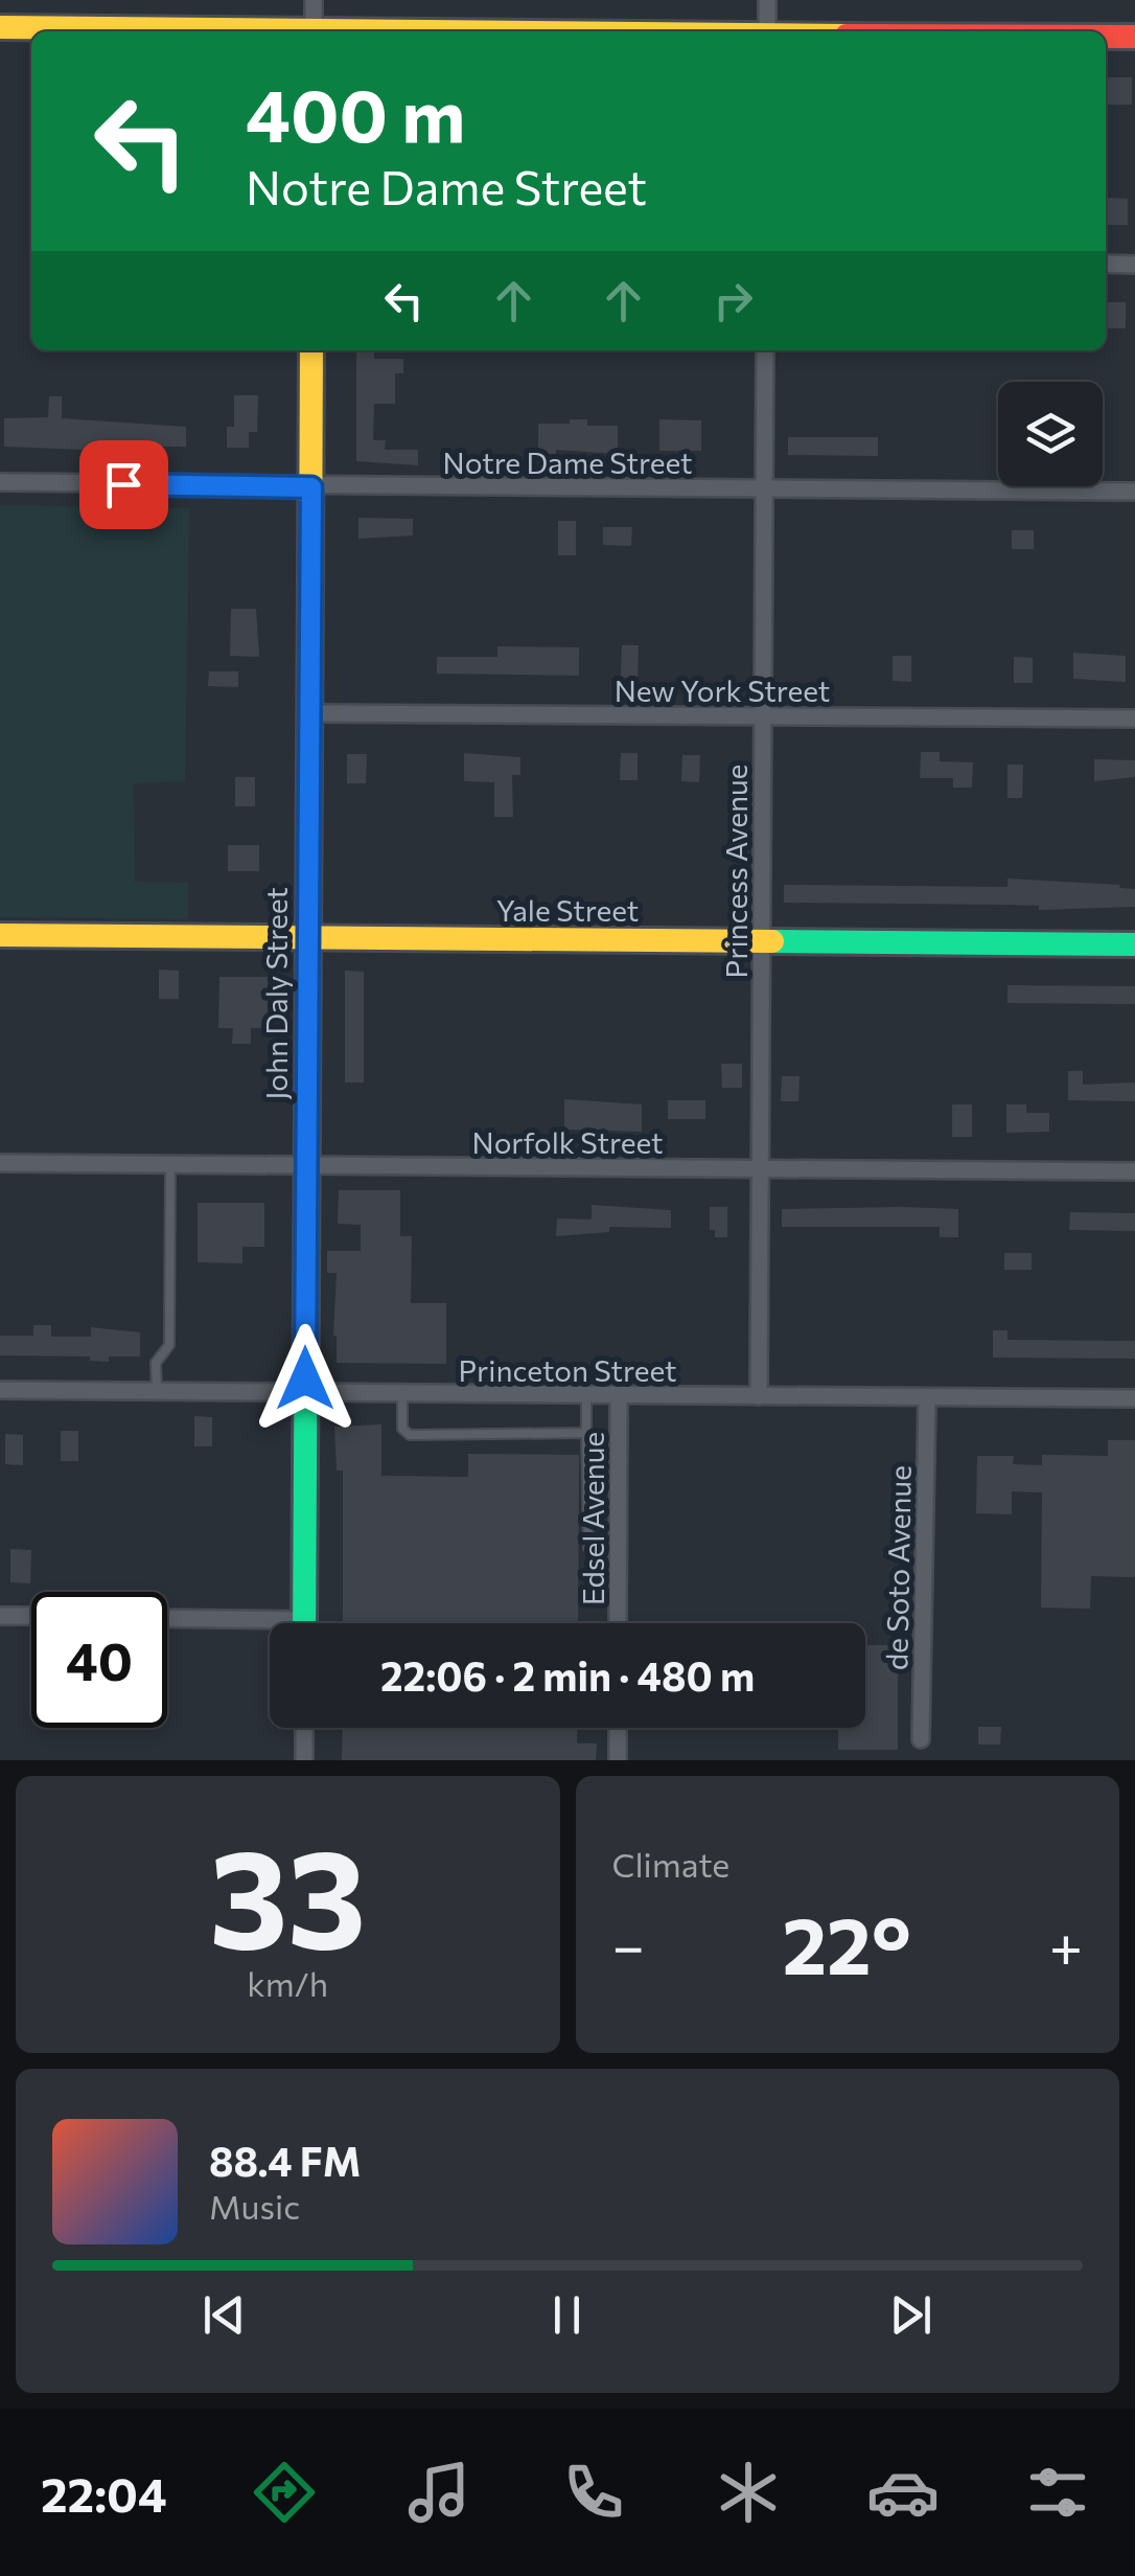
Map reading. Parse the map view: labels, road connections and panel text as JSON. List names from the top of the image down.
{
  "streets": {
    "street": [
      "Notre Dame Street",
      "New York Street",
      "Princess Avenue",
      "Yale Street",
      "John Daly Street",
      "Norfolk Street",
      "Princeton Street",
      "Edsel Avenue",
      "de Soto Avenue"
    ]
  },
  "crossings": [
    ["Notre Dame Street", "Princess Avenue"],
    ["Notre Dame Street", "John Daly Street"],
    ["New York Street", "Princess Avenue"],
    ["New York Street", "John Daly Street"],
    ["Princess Avenue", "Yale Street"],
    ["Princess Avenue", "Norfolk Street"],
    ["Princess Avenue", "Princeton Street"],
    ["Yale Street", "John Daly Street"],
    ["John Daly Street", "Norfolk Street"],
    ["John Daly Street", "Princeton Street"],
    ["Princeton Street", "Edsel Avenue"],
    ["Princeton Street", "de Soto Avenue"]
  ],
  "page": {
    "turn": ["400 m", "Notre Dame Street"],
    "limit": "40",
    "trip": "22:06 · 2 min · 480 m",
    "tile": [
      ["33", "km/h"],
      "Climate"
    ],
    "heat": ["−", "22°", "+"],
    "song": ["88.4 FM", "Music"],
    "tabs": "22:04"
  }
}
